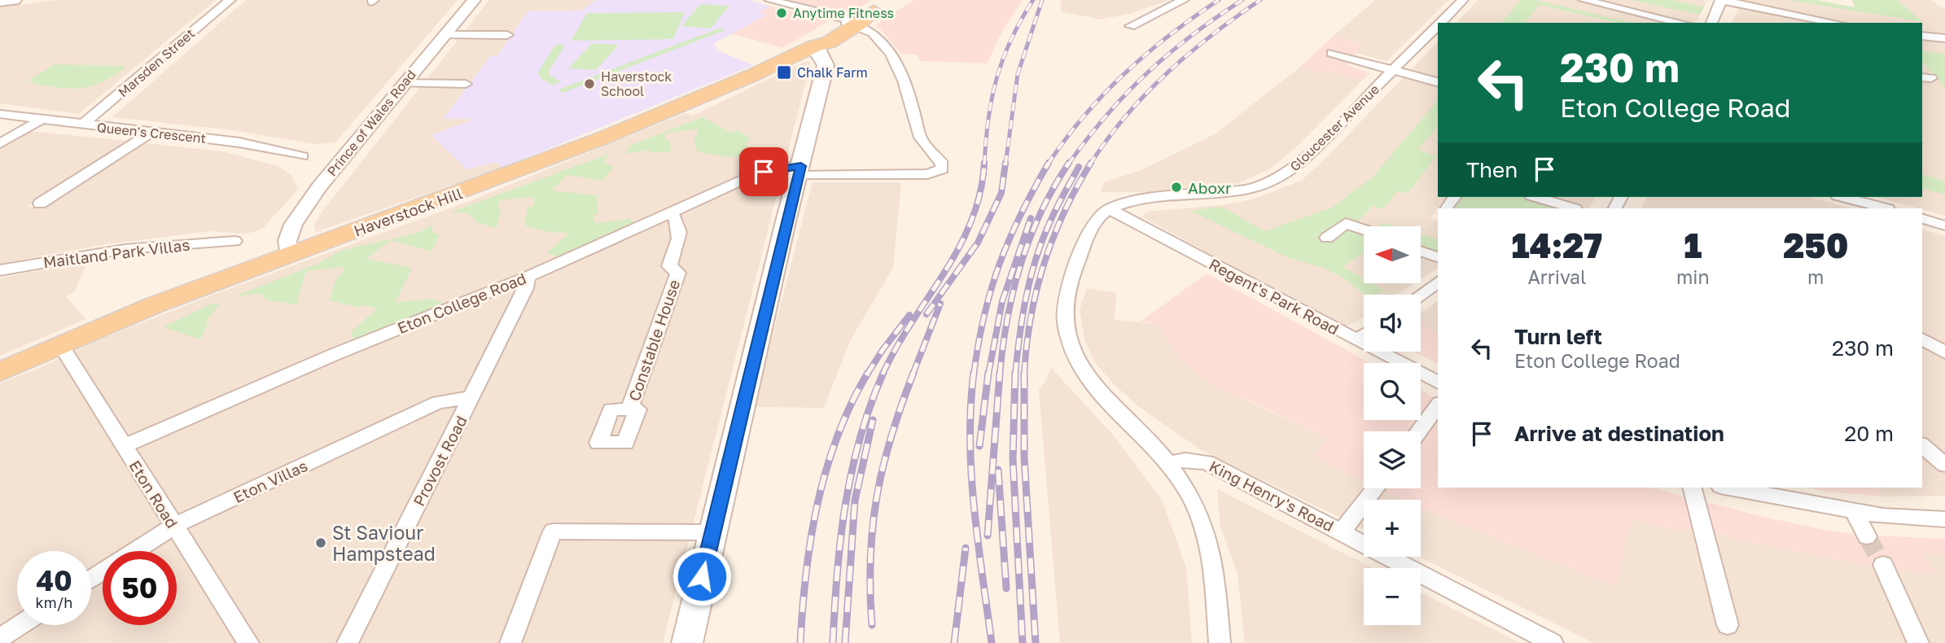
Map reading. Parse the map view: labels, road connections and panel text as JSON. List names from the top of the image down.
{
  "streets": {
    "main road": ["Haverstock Hill"],
    "street": [
      "Marsden Street",
      "Prince of Wales Road",
      "Gloucester Avenue",
      "Queen's Crescent",
      "Maitland Park Villas",
      "Regent's Park Road",
      "Eton College Road",
      "Constable House",
      "Provost Road",
      "Eton Villas",
      "Eton Road",
      "King Henry's Road"
    ]
  },
  "crossings": [
    ["Marsden Street", "Queen's Crescent"],
    ["Prince of Wales Road", "Haverstock Hill"],
    ["Gloucester Avenue", "Regent's Park Road"],
    ["Haverstock Hill", "Eton College Road"],
    ["Haverstock Hill", "Eton Road"],
    ["Eton College Road", "Constable House"],
    ["Eton College Road", "Provost Road"],
    ["Eton College Road", "Eton Road"],
    ["Provost Road", "Eton Villas"],
    ["Eton Villas", "Eton Road"]
  ],
  "places": {
    "other": [
      "Anytime Fitness",
      "Haverstock School",
      "Aboxr",
      "St Saviour Hampstead"
    ],
    "transit": ["Chalk Farm"]
  },
  "north": "left",
  "page": {
    "turn": ["230 m", "Eton College Road"],
    "then": "Then",
    "eta": [
      "14:27",
      "Arrival",
      "1",
      "min",
      "250",
      "m"
    ],
    "map_buttons": ["+", "−"],
    "list": [
      {
        "name": "Turn left",
        "note": "Eton College Road",
        "value": "230 m"
      },
      {
        "name": "Arrive at destination",
        "value": "20 m"
      }
    ],
    "speed": "40 km/h",
    "limit": "50"
  }
}
